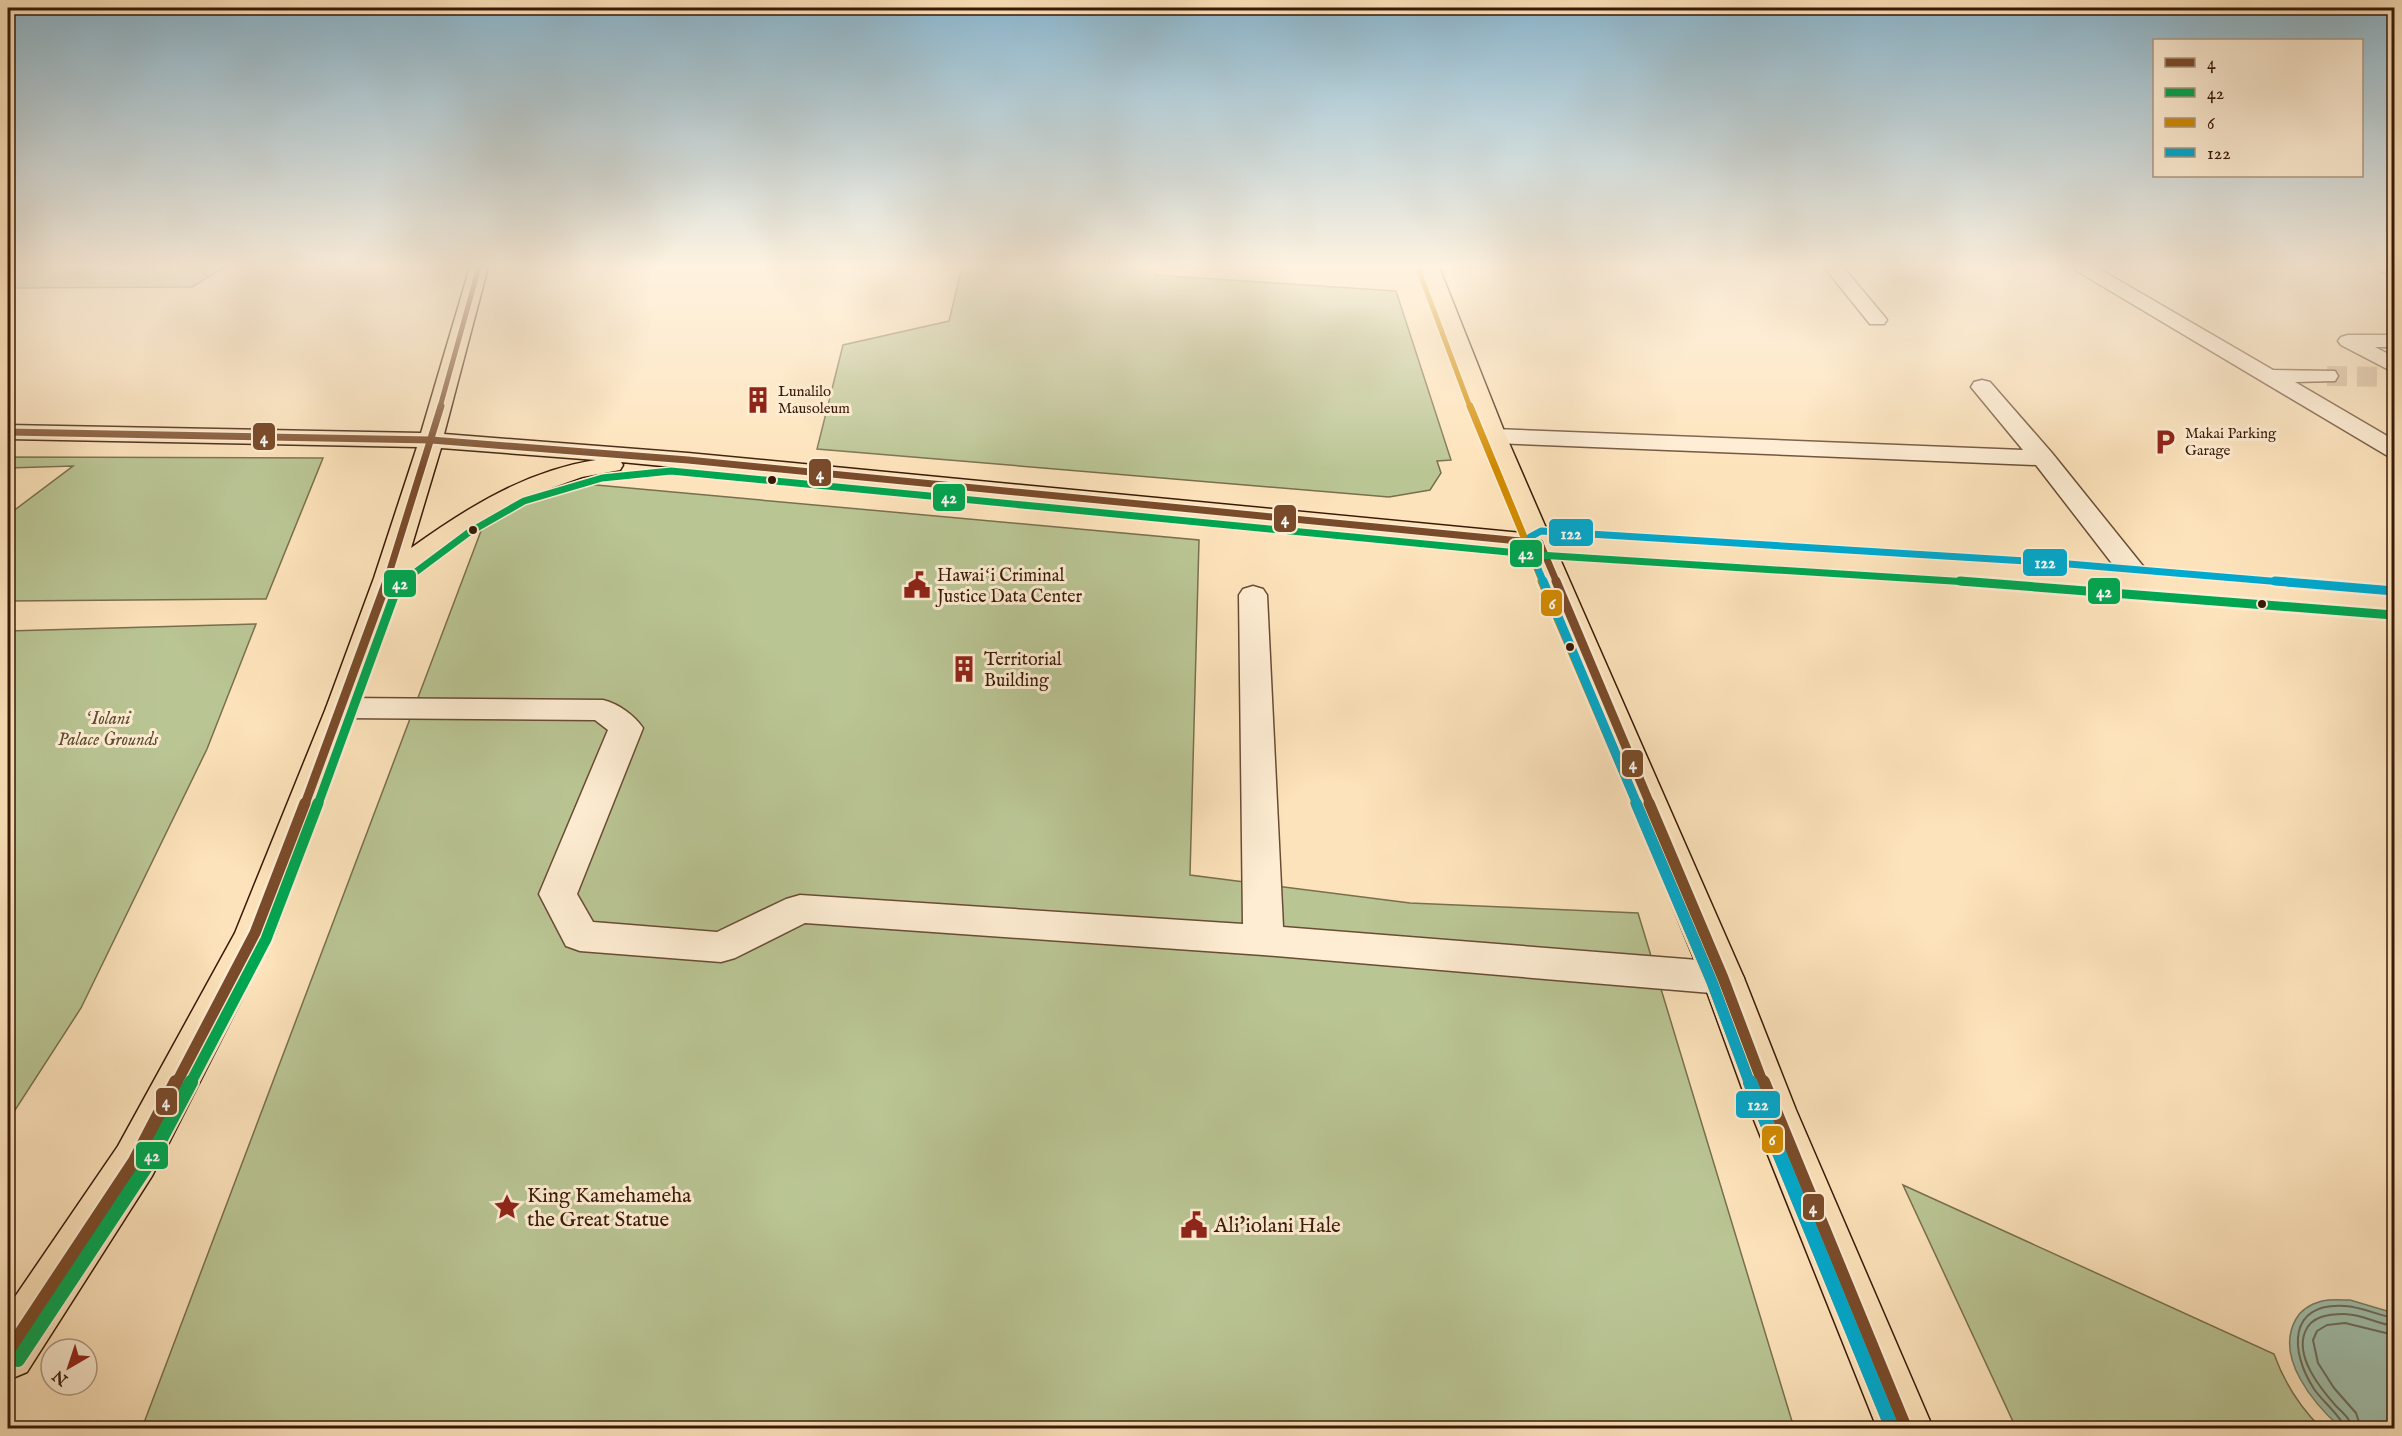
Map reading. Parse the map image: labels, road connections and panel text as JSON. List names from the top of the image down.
{
  "parks": ["ʻIolani Palace Grounds"],
  "places": {
    "building": ["Lunalilo Mausoleum", "Territorial Building"],
    "parking": ["Makai Parking Garage"],
    "public building": ["Hawaiʻi Criminal Justice Data Center", "Ali'iolani Hale"],
    "place": ["King Kamehameha the Great Statue"]
  },
  "lines": [
    "transit line 4",
    "transit line 6",
    "transit line 42",
    "transit line 122"
  ],
  "legend": [
    "4",
    "42",
    "6",
    "122"
  ],
  "north": "bottom left"
}
